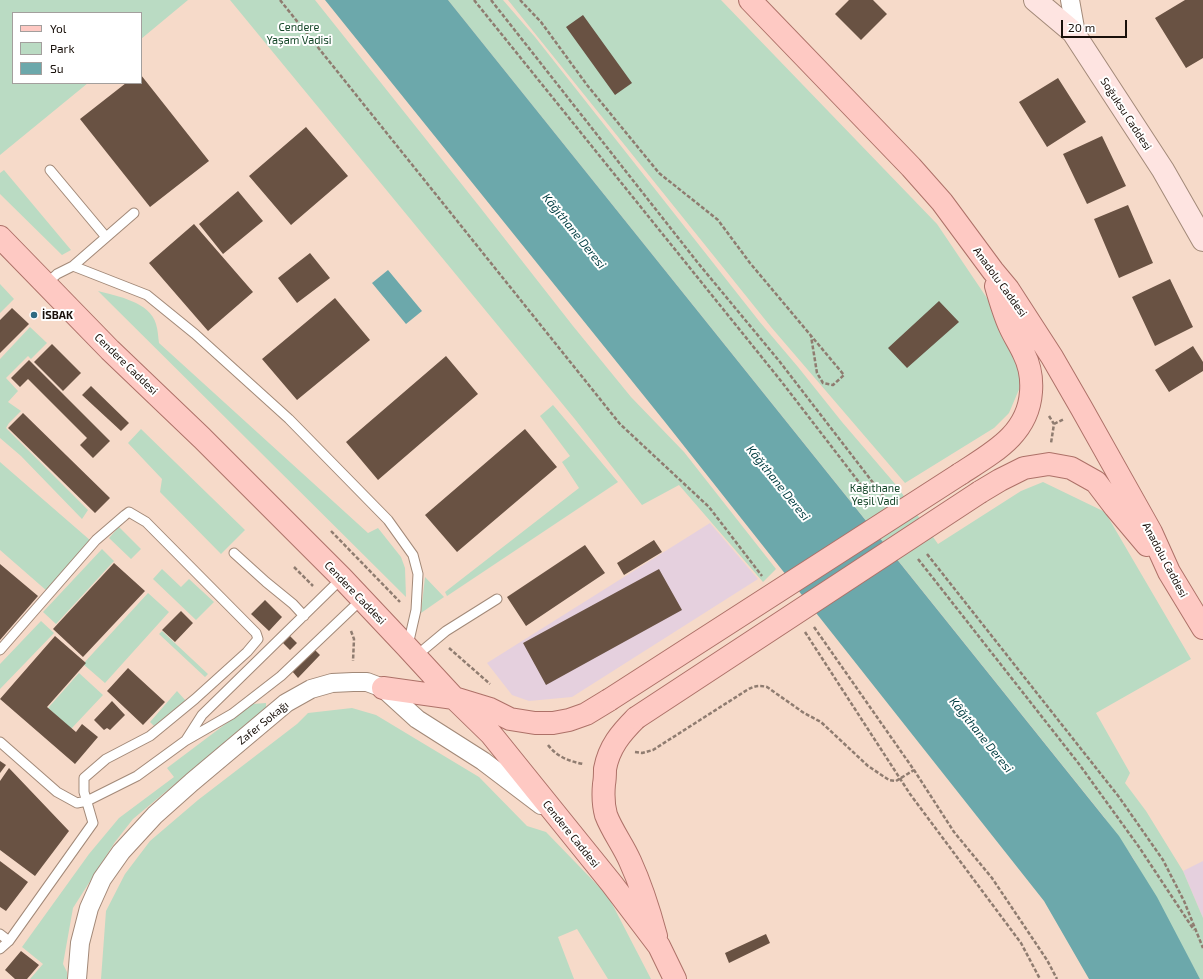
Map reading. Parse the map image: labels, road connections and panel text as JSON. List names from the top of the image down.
{
  "streets": {
    "main road": ["Anadolu Caddesi", "Cendere Caddesi"],
    "street": ["Soğuksu Caddesi", "Zafer Sokağı"]
  },
  "crossings": [
    ["Cendere Caddesi", "Zafer Sokağı"]
  ],
  "water": ["Kâğıthane Deresi"],
  "parks": ["Cendere Yaşam Vadisi", "Kağıthane Yeşil Vadi"],
  "places": ["İSBAK"],
  "legend": ["Yol", "Park", "Su"],
  "scale_bar": "20 m"
}
